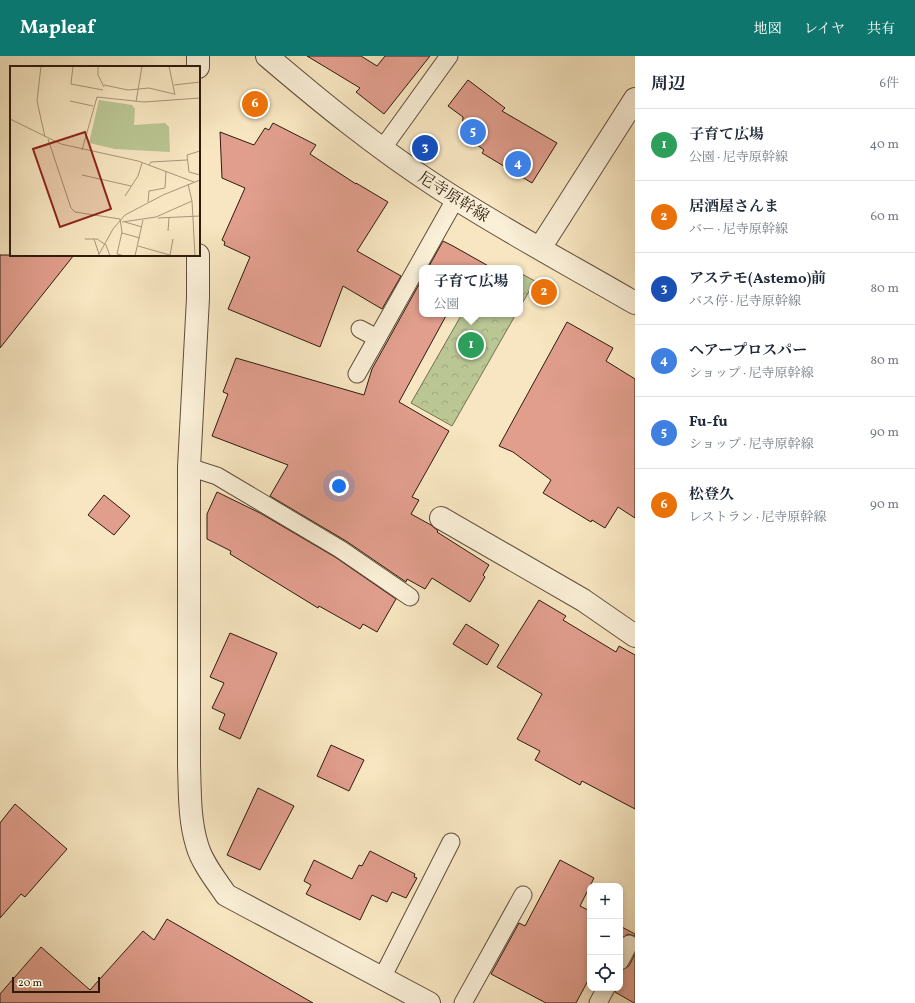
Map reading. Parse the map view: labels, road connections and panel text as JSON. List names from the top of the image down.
{
  "streets": {
    "street": ["尼寺原幹線"]
  },
  "scale_bar": "20 m",
  "page": {
    "header": "Mapleaf",
    "nav": ["地図", "レイヤ", "共有"],
    "heading": ["周辺", "6件"],
    "pins": [
      "6",
      "5",
      "3",
      "4",
      "2",
      "1"
    ],
    "list": [
      {
        "mark": "1",
        "name": "子育て広場",
        "note": "公園 · 尼寺原幹線",
        "value": "40 m"
      },
      {
        "mark": "2",
        "name": "居酒屋さんま",
        "note": "バー · 尼寺原幹線",
        "value": "60 m"
      },
      {
        "mark": "3",
        "name": "アステモ(Astemo)前",
        "note": "バス停 · 尼寺原幹線",
        "value": "80 m"
      },
      {
        "mark": "4",
        "name": "ヘアープロスパー",
        "note": "ショップ · 尼寺原幹線",
        "value": "80 m"
      },
      {
        "mark": "5",
        "name": "Fu-fu",
        "note": "ショップ · 尼寺原幹線",
        "value": "90 m"
      },
      {
        "mark": "6",
        "name": "松登久",
        "note": "レストラン · 尼寺原幹線",
        "value": "90 m"
      }
    ],
    "popup": ["子育て広場", "公園"],
    "map_buttons": ["+", "−"],
    "scale": "20 m"
  }
}
